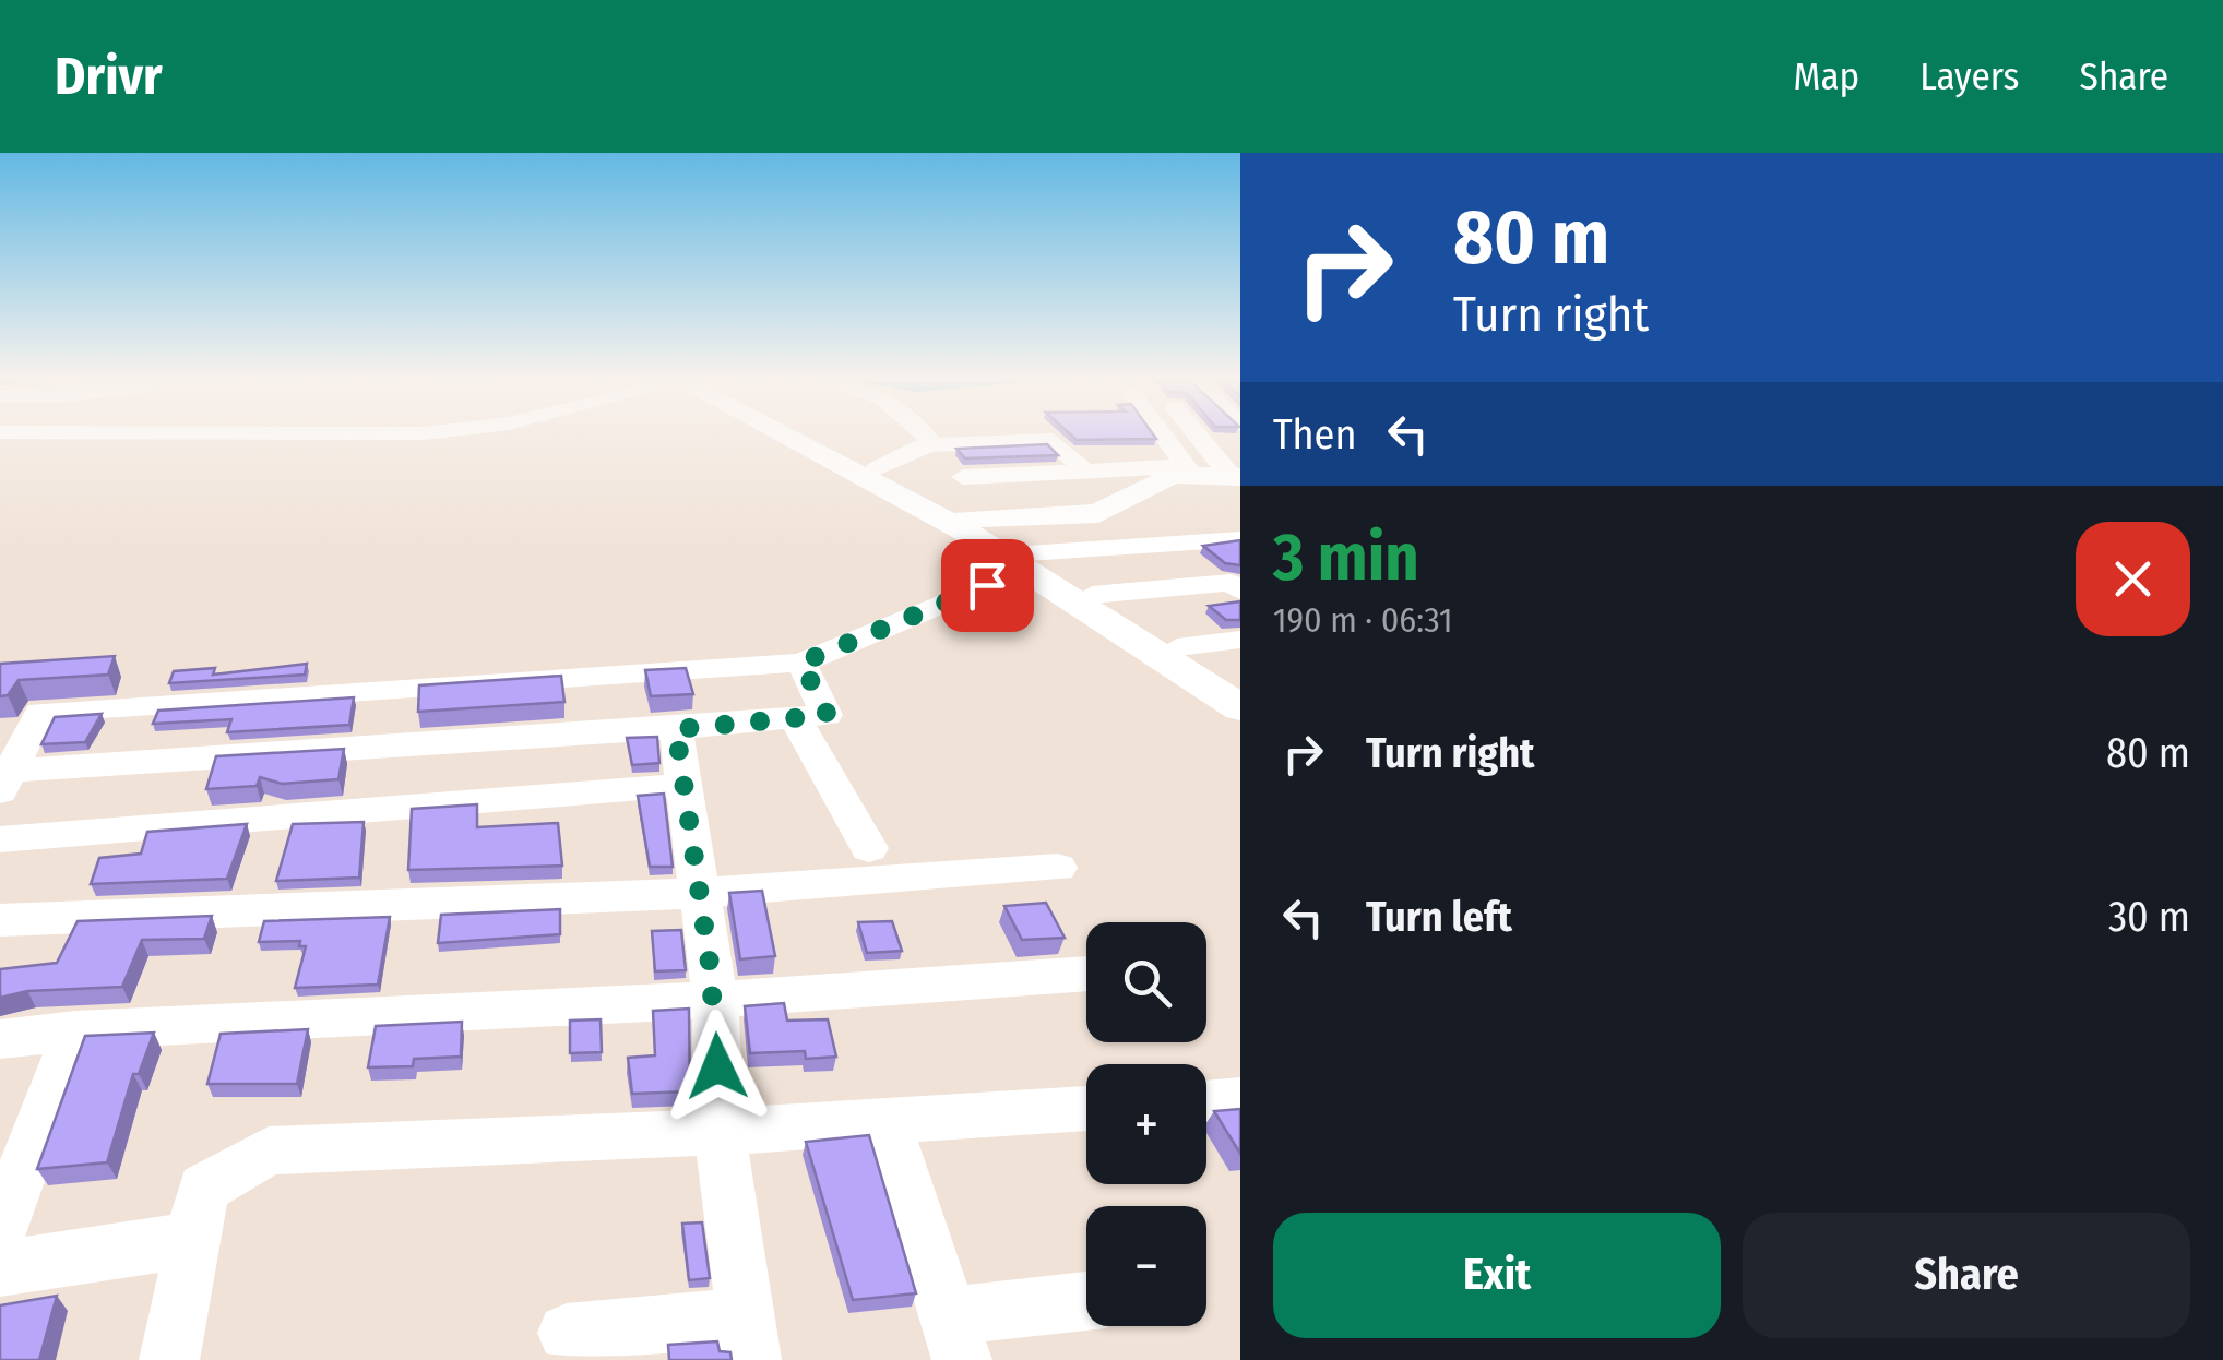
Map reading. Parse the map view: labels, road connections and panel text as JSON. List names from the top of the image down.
{
  "page": {
    "header": "Drivr",
    "nav": ["Map", "Layers", "Share"],
    "turn": ["80 m", "Turn right"],
    "then": "Then",
    "heading": ["3 min", "190 m · 06:31"],
    "list": [
      {
        "name": "Turn right",
        "value": "80 m"
      },
      {
        "name": "Turn left",
        "value": "30 m"
      }
    ],
    "map_buttons": ["+", "−"],
    "buttons": ["Exit", "Share"]
  }
}
